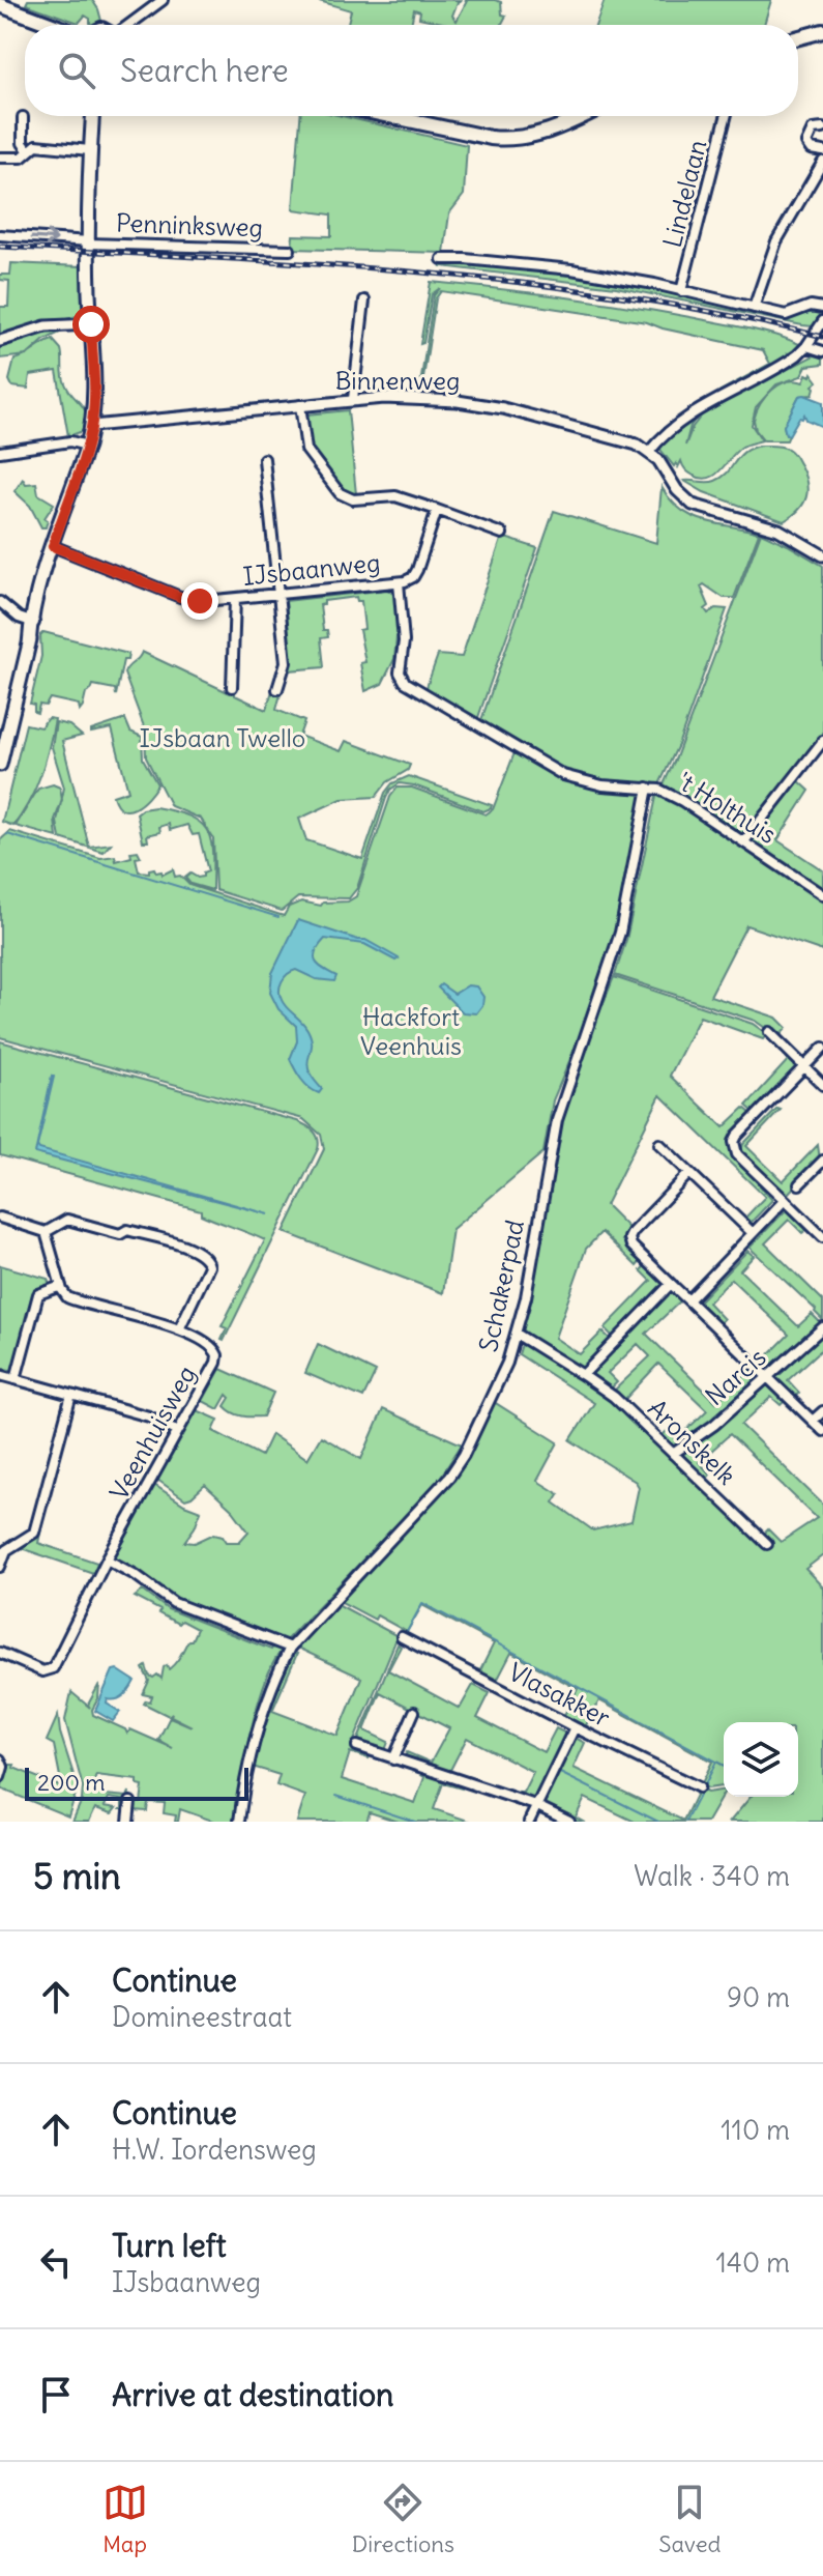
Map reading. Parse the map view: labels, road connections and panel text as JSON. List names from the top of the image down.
{
  "streets": {
    "street": [
      "Lindelaan",
      "Penninksweg",
      "Binnenweg",
      "IJsbaanweg",
      "'t Holthuis",
      "Schakerpad",
      "Narcis",
      "Veenhuisweg",
      "Aronskelk",
      "Vlasakker"
    ]
  },
  "crossings": [
    ["'t Holthuis", "Schakerpad"],
    ["Schakerpad", "Aronskelk"],
    ["Narcis", "Aronskelk"]
  ],
  "parks": ["IJsbaan Twello", "Hackfort Veenhuis"],
  "scale_bar": "200 m",
  "page": {
    "search": "Search here",
    "scale": "200 m",
    "heading": ["5 min", "Walk · 340 m"],
    "list": [
      ["Continue", "Domineestraat", "90 m"],
      ["Continue", "H.W. Iordensweg", "110 m"],
      ["Turn left", "IJsbaanweg", "140 m"],
      "Arrive at destination"
    ],
    "nav": ["Map", "Directions", "Saved"]
  }
}
